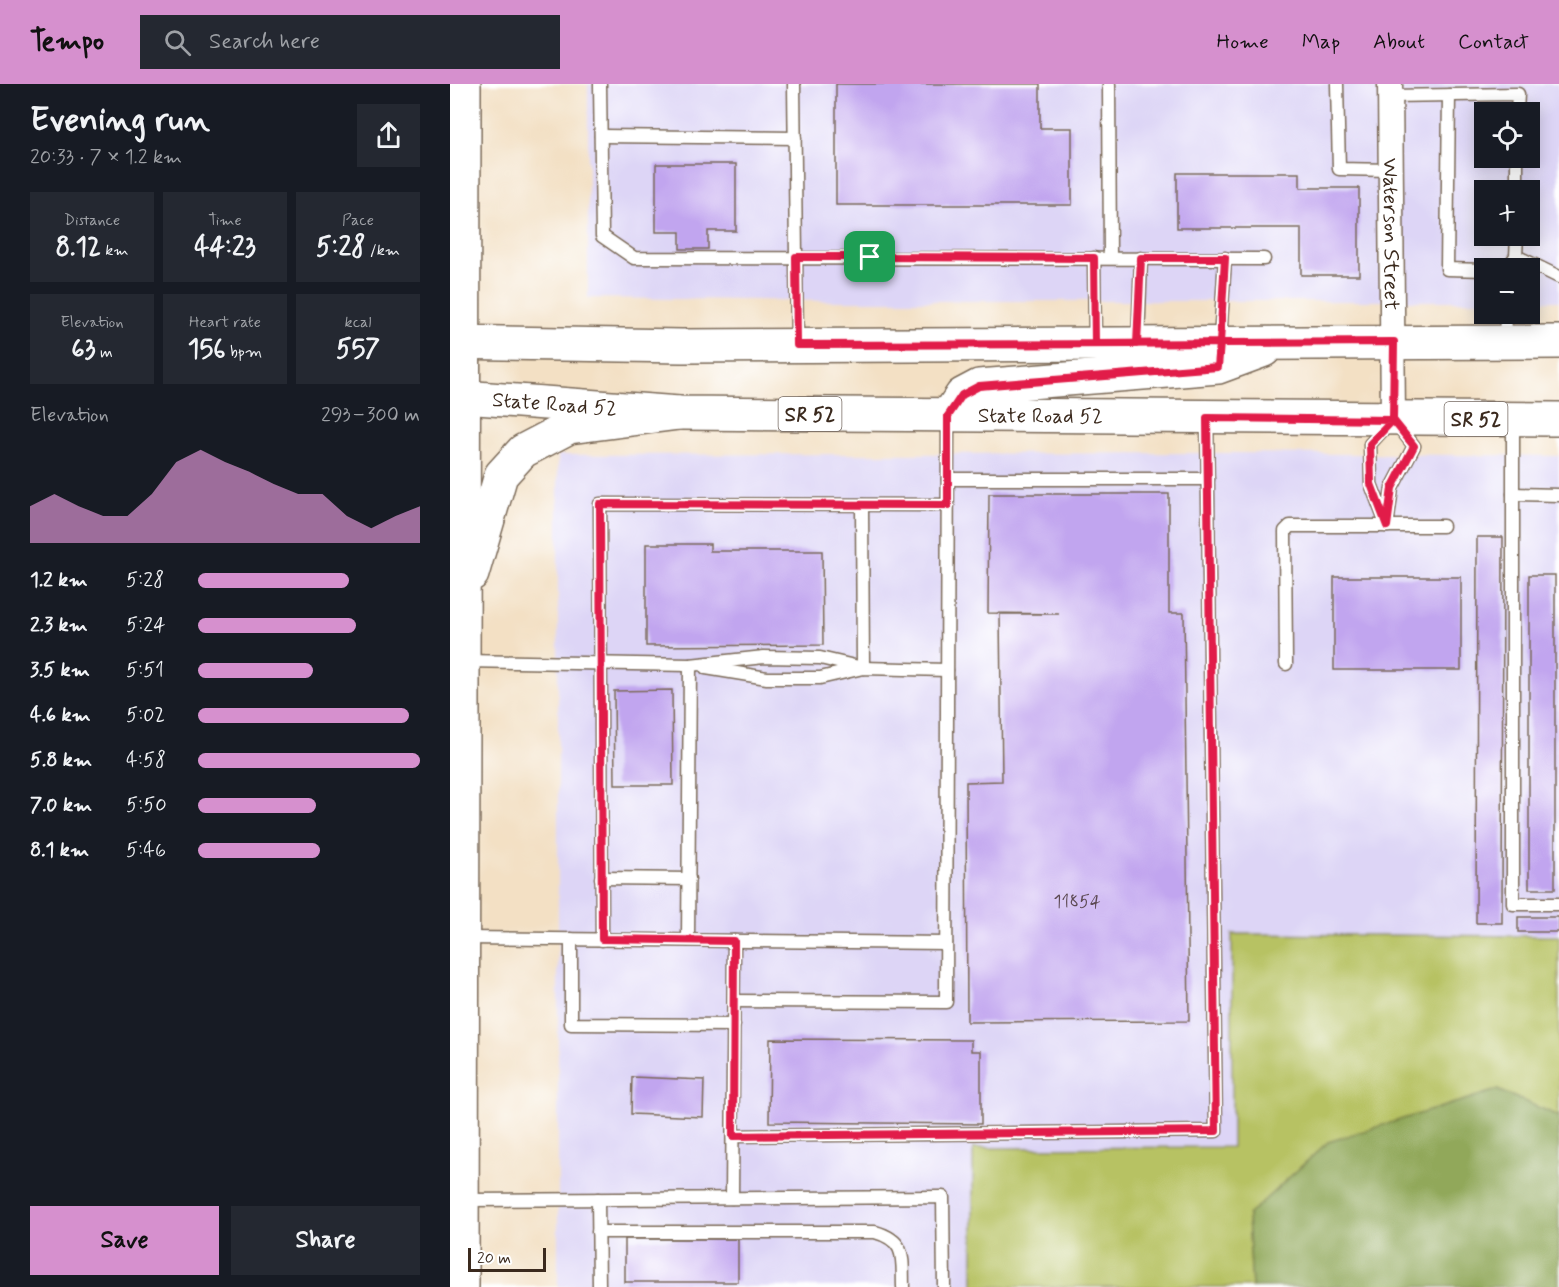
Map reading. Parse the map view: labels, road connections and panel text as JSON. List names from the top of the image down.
{
  "streets": {
    "main road": ["State Road 52", "SR 52"],
    "street": ["Waterson Street"]
  },
  "crossings": [
    ["Waterson Street", "State Road 52"]
  ],
  "house_numbers": ["11854"],
  "scale_bar": "20 m",
  "page": {
    "header": "Tempo",
    "search": "Search here",
    "nav": [
      "Home",
      "Map",
      "About",
      "Contact"
    ],
    "heading": ["Evening run", "20:33 · 7 × 1.2 km"],
    "map_buttons": ["+", "−"],
    "stats": [
      ["Distance", "8.12 km"],
      ["Time", "44:23"],
      ["Pace", "5:28 /km"],
      ["Elevation", "63 m"],
      ["Heart rate", "156 bpm"],
      ["kcal", "557"]
    ],
    "chart": ["Elevation", "293–300 m"],
    "list": [
      {
        "name": "1.2 km",
        "note": "5:28"
      },
      {
        "name": "2.3 km",
        "note": "5:24"
      },
      {
        "name": "3.5 km",
        "note": "5:51"
      },
      {
        "name": "4.6 km",
        "note": "5:02"
      },
      {
        "name": "5.8 km",
        "note": "4:58"
      },
      {
        "name": "7.0 km",
        "note": "5:50"
      },
      {
        "name": "8.1 km",
        "note": "5:46"
      }
    ],
    "buttons": ["Save", "Share"],
    "scale": "20 m"
  }
}
